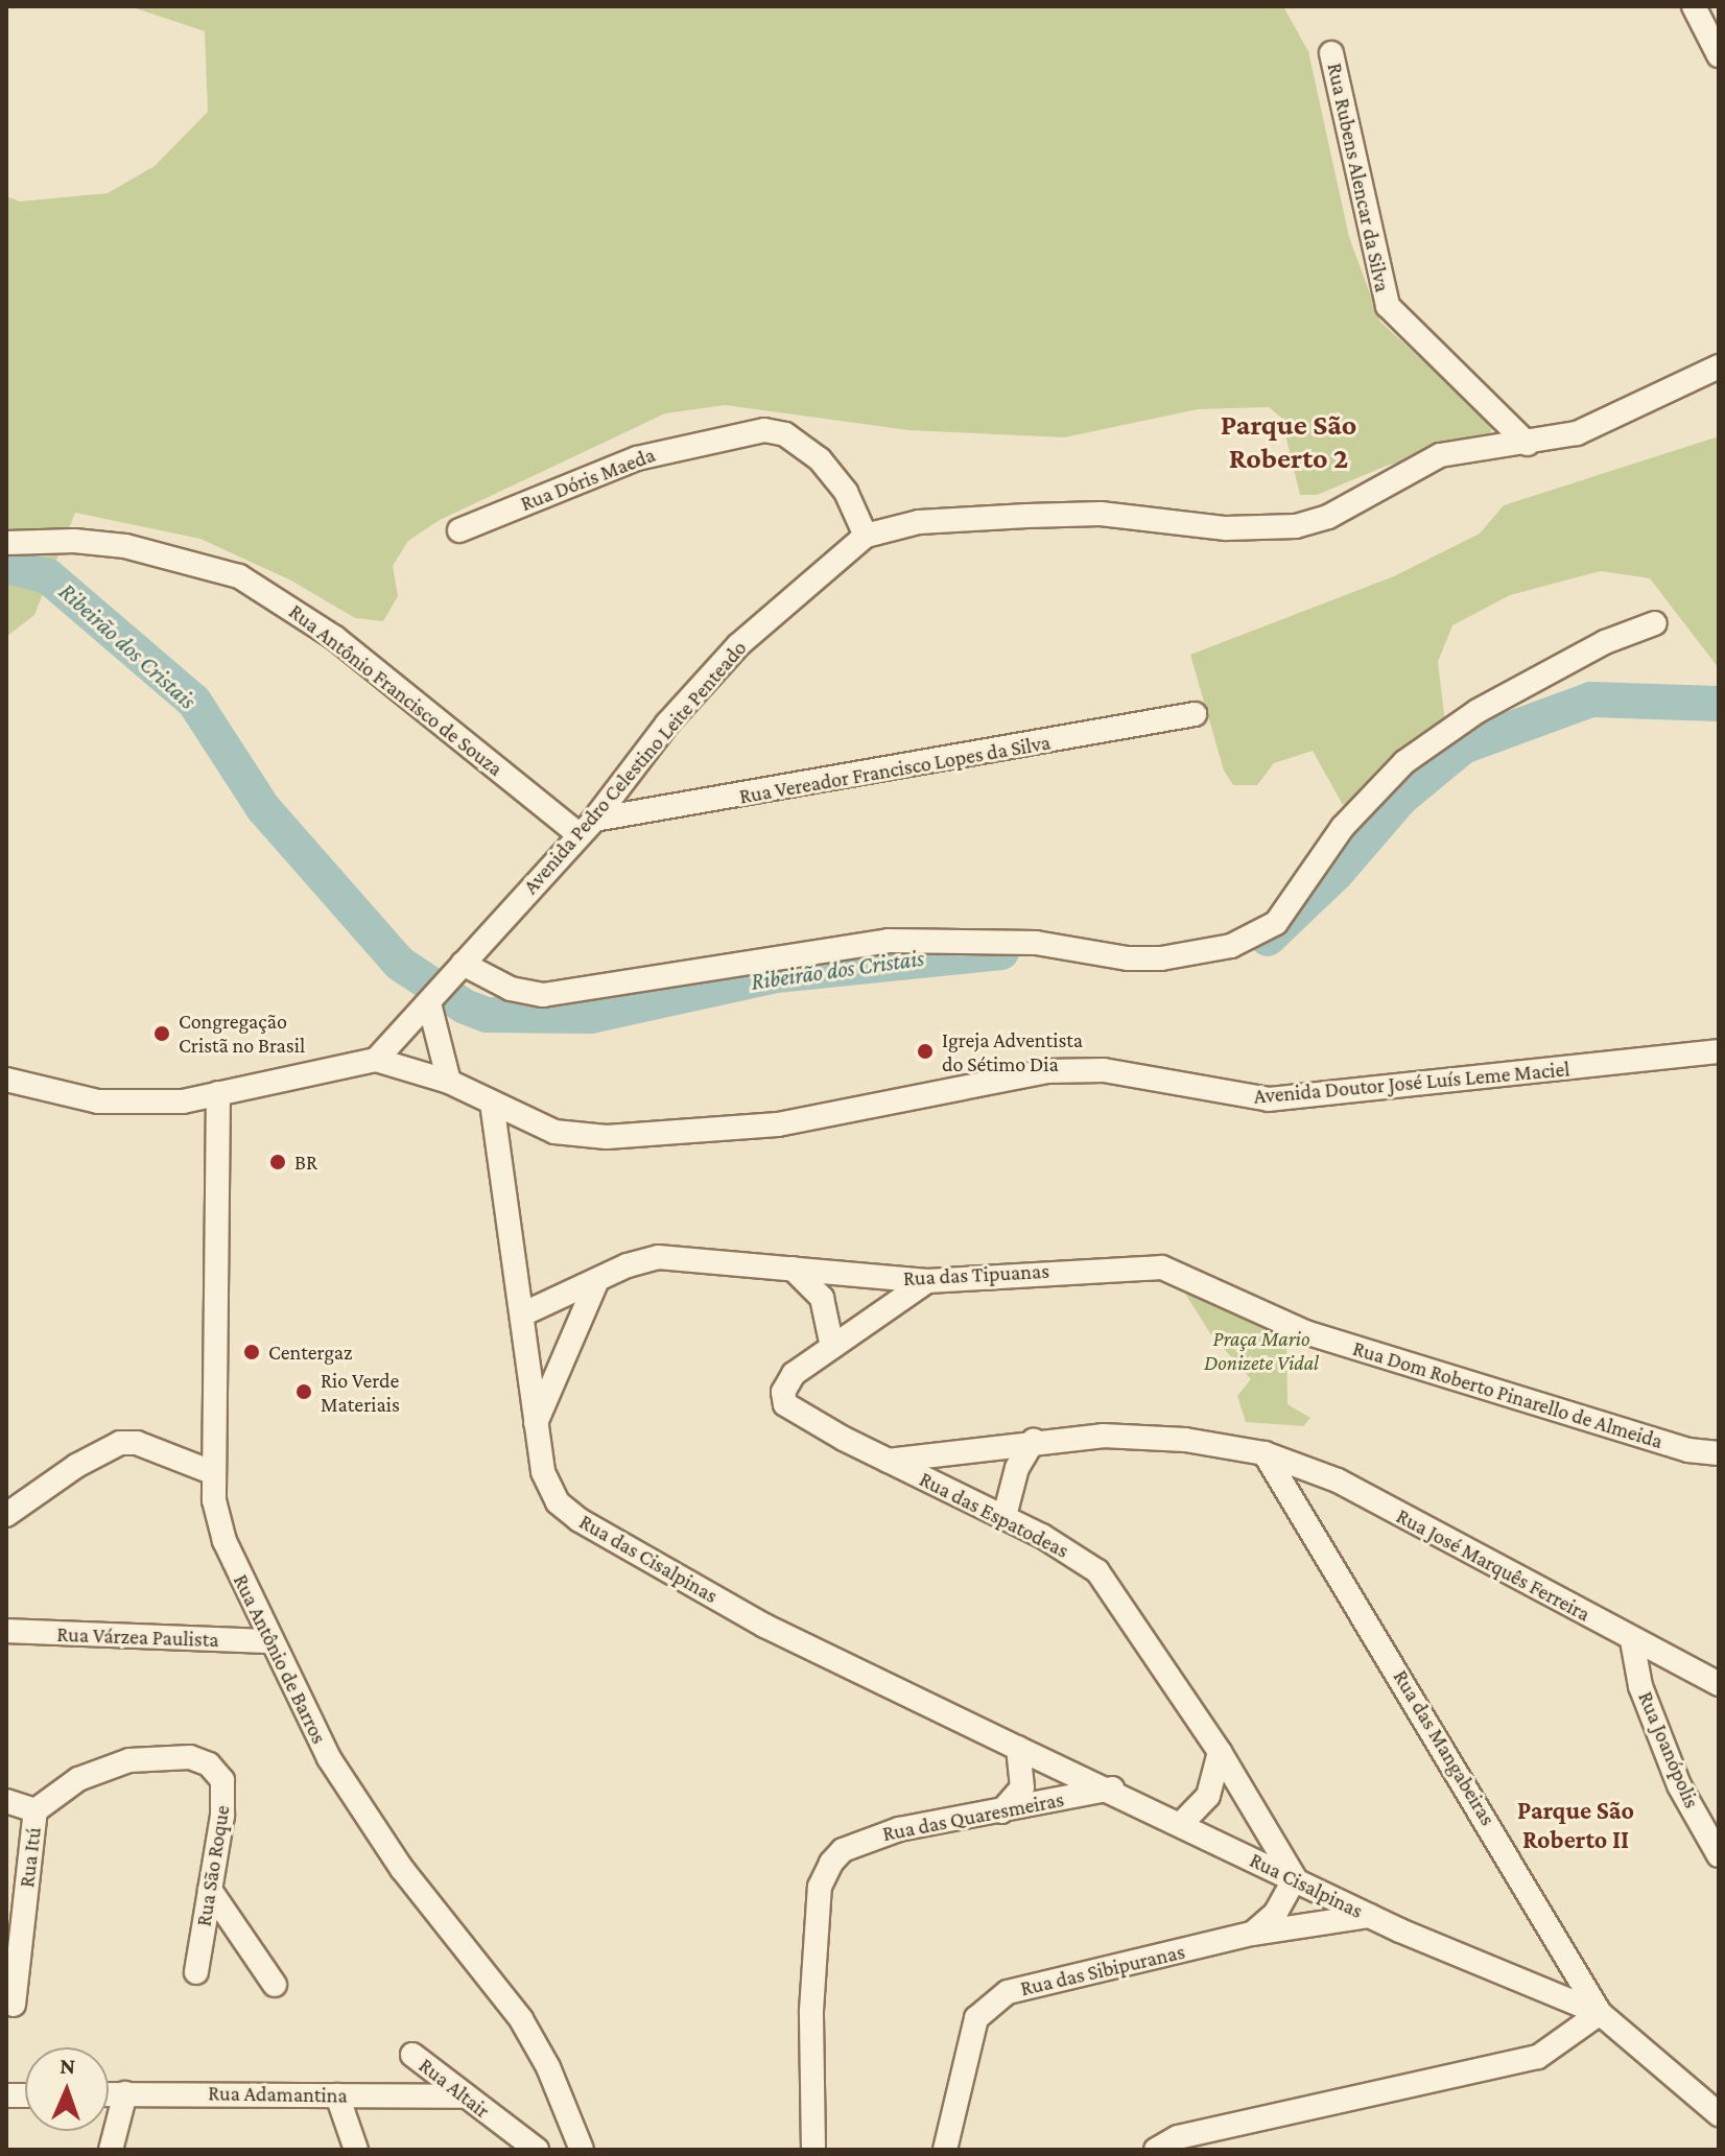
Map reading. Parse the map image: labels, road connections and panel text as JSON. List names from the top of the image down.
{
  "streets": {
    "street": [
      "Rua Rubens Alencar da Silva",
      "Rua Dóris Maeda",
      "Rua Antônio Francisco de Souza",
      "Avenida Pedro Celestino Leite Penteado",
      "Rua Vereador Francisco Lopes da Silva",
      "Avenida Doutor José Luís Leme Maciel",
      "Rua das Tipuanas",
      "Rua Dom Roberto Pinarello de Almeida",
      "Rua das Espatodeas",
      "Rua das Cisalpinas",
      "Rua José Marquês Ferreira",
      "Rua Várzea Paulista",
      "Rua Antônio de Barros",
      "Rua das Mangabeiras",
      "Rua Joanópolis",
      "Rua das Quaresmeiras",
      "Rua Itú",
      "Rua São Roque",
      "Rua Cisalpinas",
      "Rua das Sibipuranas",
      "Rua Altair",
      "Rua Adamantina"
    ]
  },
  "crossings": [
    ["Rua Rubens Alencar da Silva", "Avenida Pedro Celestino Leite Penteado"],
    ["Rua Dóris Maeda", "Avenida Pedro Celestino Leite Penteado"],
    ["Rua Antônio Francisco de Souza", "Avenida Pedro Celestino Leite Penteado"],
    ["Rua Antônio Francisco de Souza", "Rua Vereador Francisco Lopes da Silva"],
    ["Avenida Pedro Celestino Leite Penteado", "Rua Vereador Francisco Lopes da Silva"],
    ["Avenida Pedro Celestino Leite Penteado", "Avenida Doutor José Luís Leme Maciel"],
    ["Avenida Doutor José Luís Leme Maciel", "Rua das Cisalpinas"],
    ["Rua das Tipuanas", "Rua Dom Roberto Pinarello de Almeida"],
    ["Rua das Tipuanas", "Rua das Espatodeas"],
    ["Rua das Tipuanas", "Rua das Cisalpinas"],
    ["Rua das Espatodeas", "Rua Cisalpinas"],
    ["Rua das Cisalpinas", "Rua Cisalpinas"],
    ["Rua José Marquês Ferreira", "Rua das Mangabeiras"],
    ["Rua José Marquês Ferreira", "Rua Joanópolis"],
    ["Rua Várzea Paulista", "Rua Antônio de Barros"],
    ["Rua das Mangabeiras", "Rua Cisalpinas"],
    ["Rua das Quaresmeiras", "Rua Cisalpinas"],
    ["Rua Itú", "Rua São Roque"],
    ["Rua Cisalpinas", "Rua das Sibipuranas"],
    ["Rua Altair", "Rua Adamantina"]
  ],
  "districts": ["Parque São Roberto 2", "Parque São Roberto II"],
  "water": ["Ribeirão dos Cristais"],
  "parks": ["Praça Mario Donizete Vidal"],
  "places": [
    "Congregação Cristã no Brasil",
    "Igreja Adventista do Sétimo Dia",
    "BR",
    "Centergaz",
    "Rio Verde Materiais"
  ],
  "north": "top"
}
